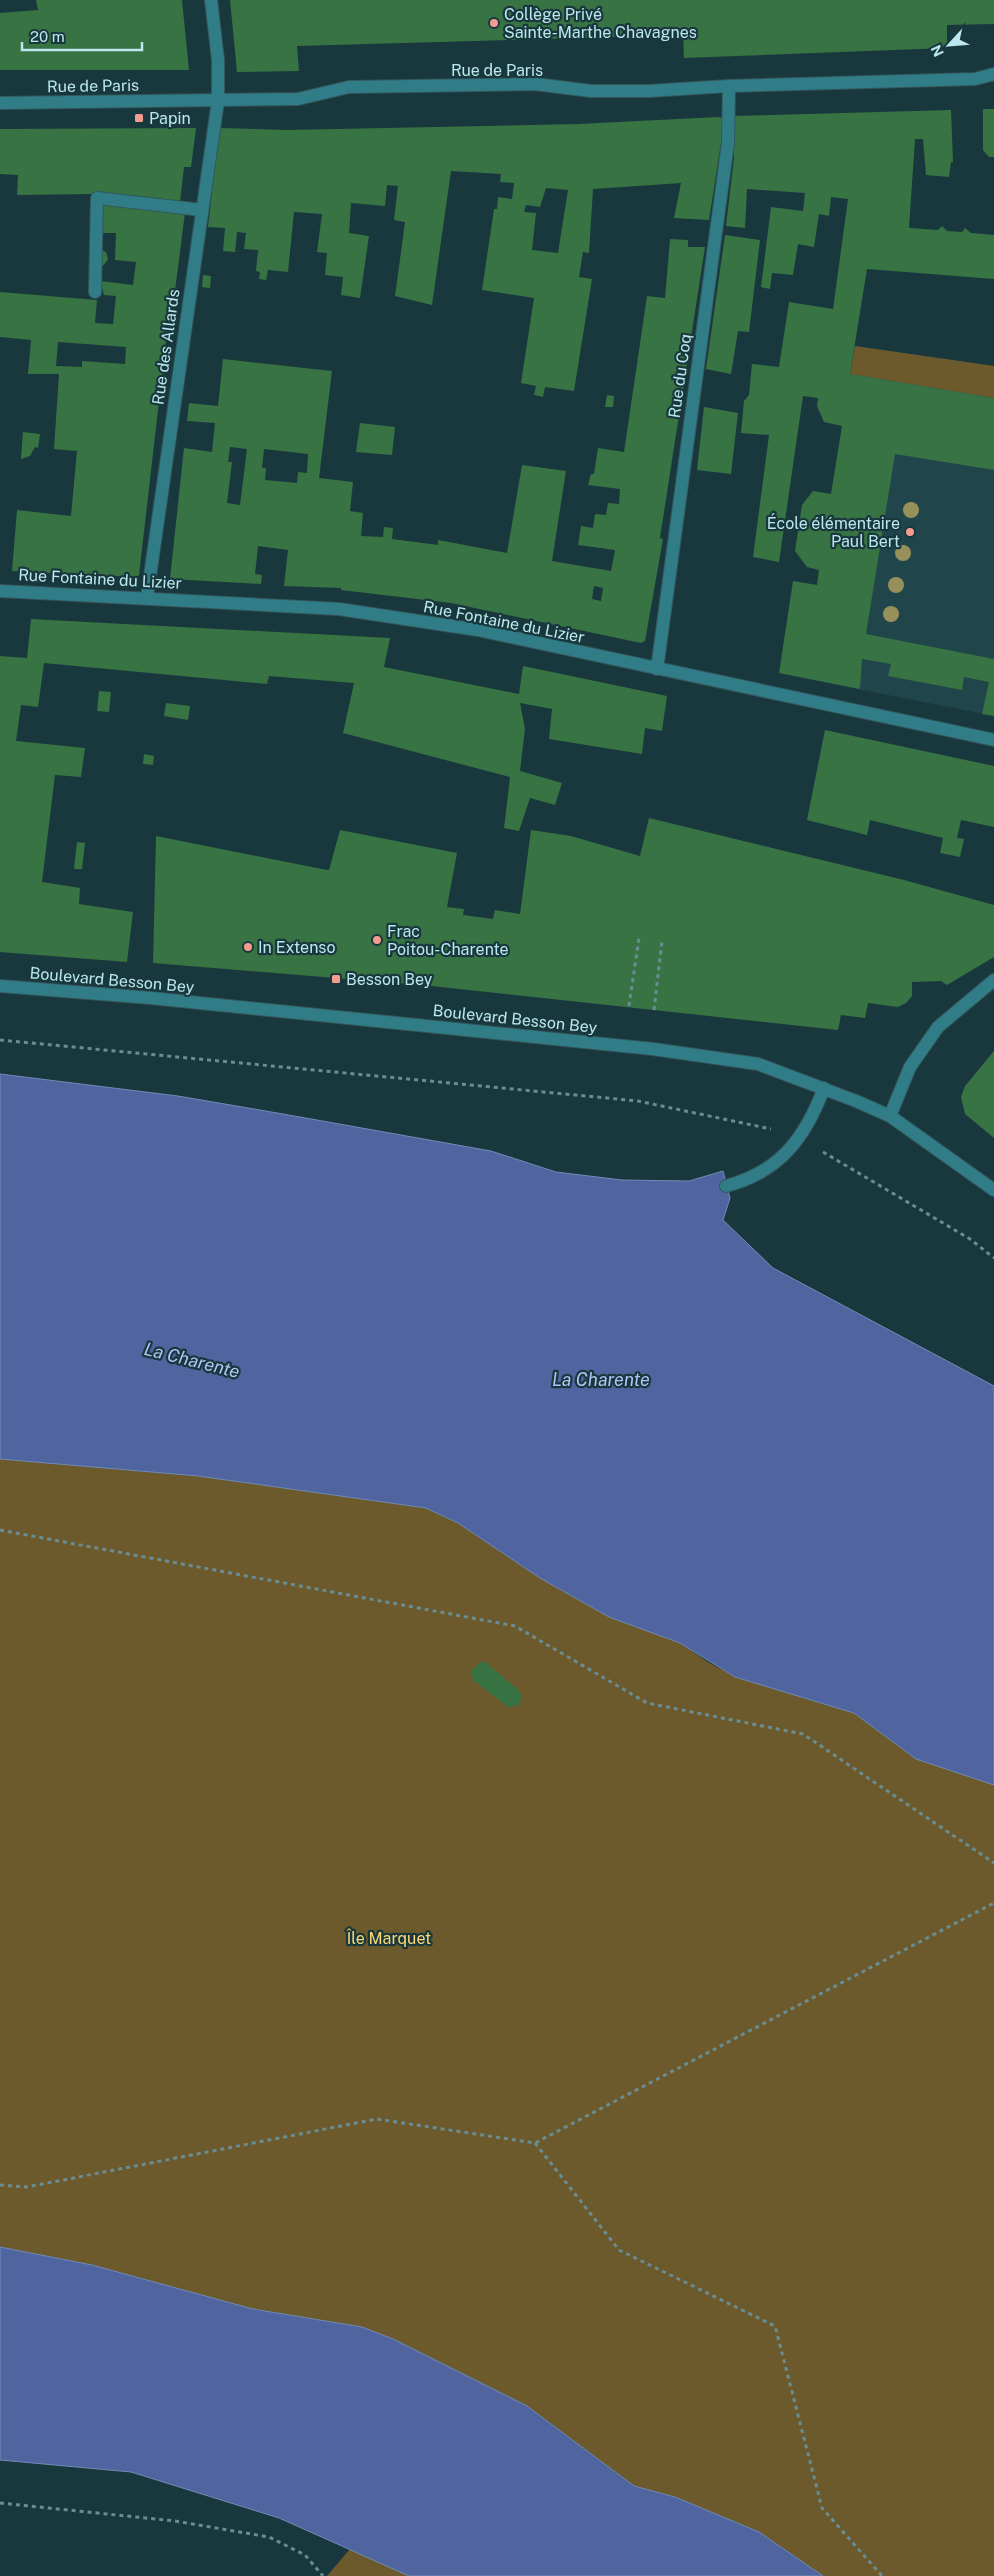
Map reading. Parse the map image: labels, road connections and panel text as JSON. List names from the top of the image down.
{
  "streets": {
    "street": [
      "Rue de Paris",
      "Rue des Allards",
      "Rue du Coq",
      "Rue Fontaine du Lizier",
      "Boulevard Besson Bey"
    ]
  },
  "crossings": [
    ["Rue de Paris", "Rue des Allards"],
    ["Rue de Paris", "Rue du Coq"],
    ["Rue des Allards", "Rue Fontaine du Lizier"],
    ["Rue du Coq", "Rue Fontaine du Lizier"]
  ],
  "water": ["La Charente"],
  "parks": ["Île Marquet"],
  "places": {
    "other": [
      "Collège Privé Sainte-Marthe Chavagnes",
      "École élémentaire Paul Bert",
      "Frac Poitou-Charente",
      "In Extenso"
    ],
    "transit": ["Papin", "Besson Bey"]
  },
  "scale_bar": "20 m",
  "north": "bottom left"
}
